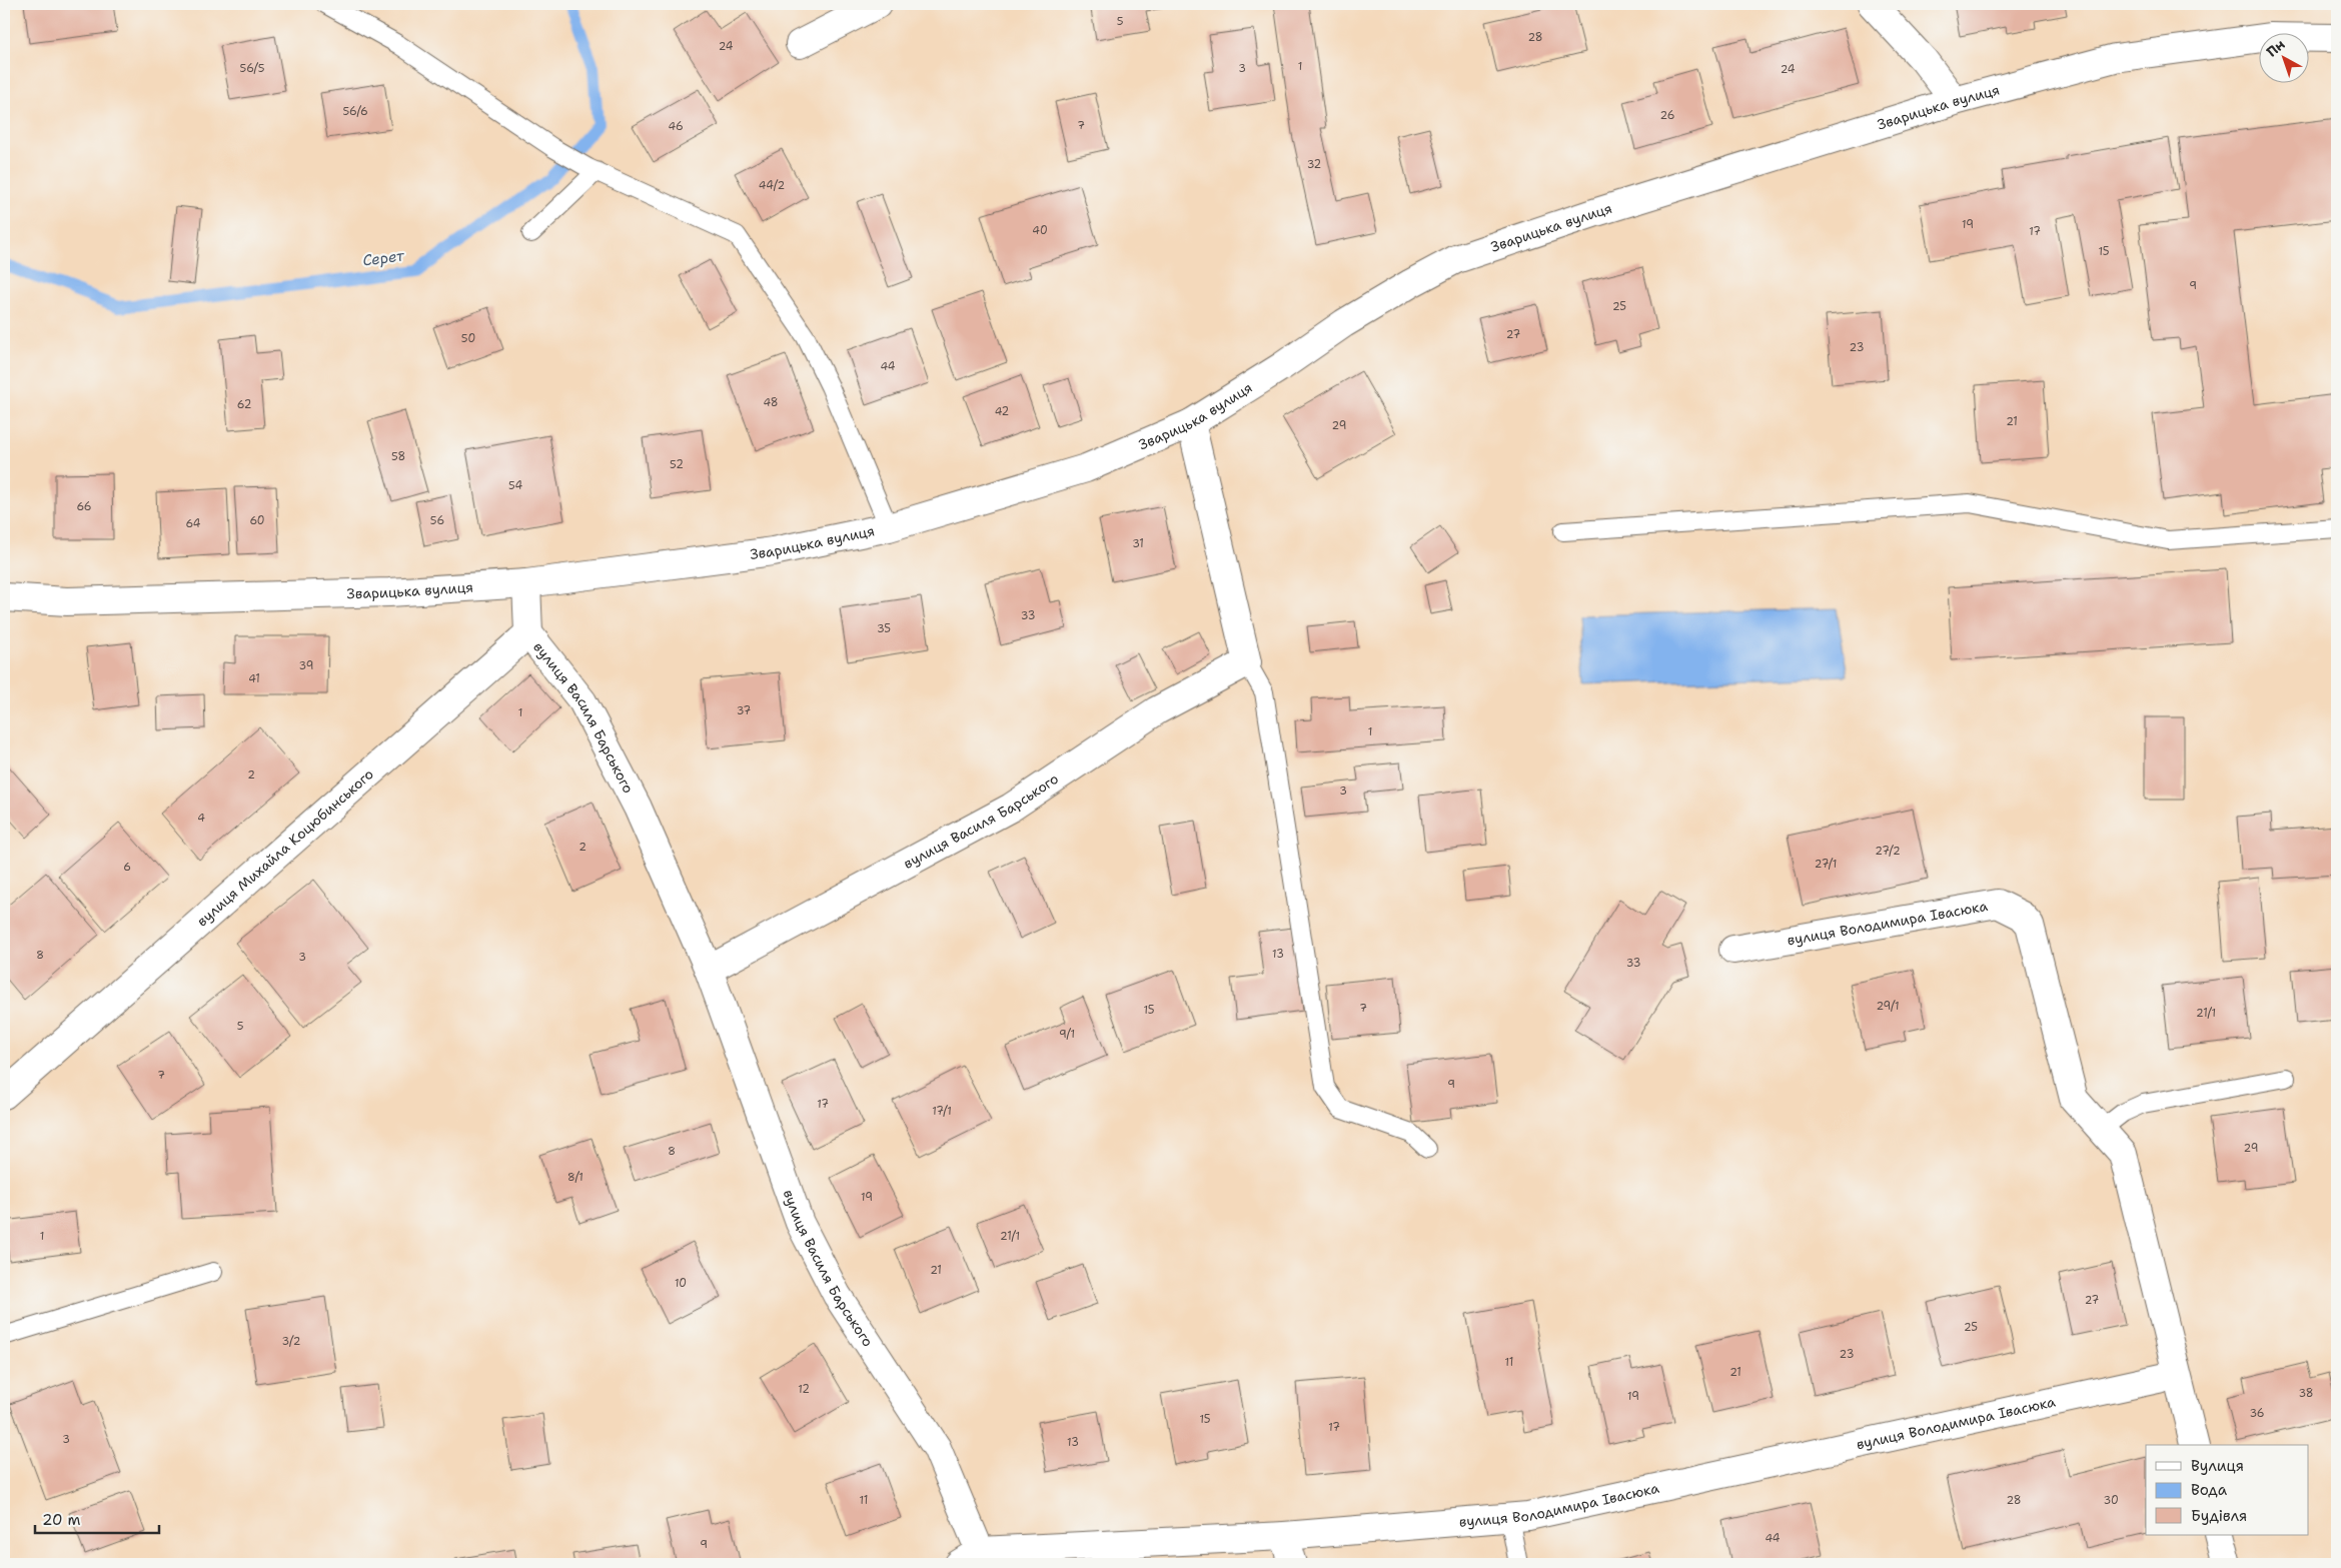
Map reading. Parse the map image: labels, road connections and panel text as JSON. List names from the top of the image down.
{
  "streets": {
    "street": [
      "Зварицька вулиця",
      "вулиця Василя Барського",
      "вулиця Михайла Коцюбинського",
      "вулиця Володимира Івасюка"
    ]
  },
  "crossings": [
    ["вулиця Василя Барського", "вулиця Михайла Коцюбинського"],
    ["вулиця Василя Барського", "вулиця Володимира Івасюка"]
  ],
  "water": ["Серет"],
  "house_numbers": [
    "5",
    "28",
    "24",
    "1",
    "56/5",
    "3",
    "24",
    "56/6",
    "26",
    "7",
    "46",
    "32",
    "44/2",
    "19",
    "40",
    "17",
    "15",
    "9",
    "25",
    "27",
    "50",
    "23",
    "44",
    "48",
    "62",
    "42",
    "21",
    "29",
    "58",
    "52",
    "54",
    "66",
    "60",
    "56",
    "64",
    "31",
    "33",
    "35",
    "39",
    "41",
    "37",
    "1",
    "1",
    "2",
    "3",
    "4",
    "2",
    "27/2",
    "27/1",
    "6",
    "13",
    "8",
    "3",
    "33",
    "29/1",
    "7",
    "15",
    "21/1",
    "5",
    "9/1",
    "7",
    "9",
    "17",
    "17/1",
    "29",
    "8",
    "8/1",
    "19",
    "1",
    "21/1",
    "21",
    "10",
    "27",
    "25",
    "3/2",
    "23",
    "11",
    "21",
    "12",
    "38",
    "19",
    "36",
    "15",
    "17",
    "3",
    "13",
    "11",
    "28",
    "30",
    "44",
    "9"
  ],
  "legend": ["Вулиця", "Вода", "Будівля"],
  "scale_bar": "20 m",
  "north": "top left"
}
